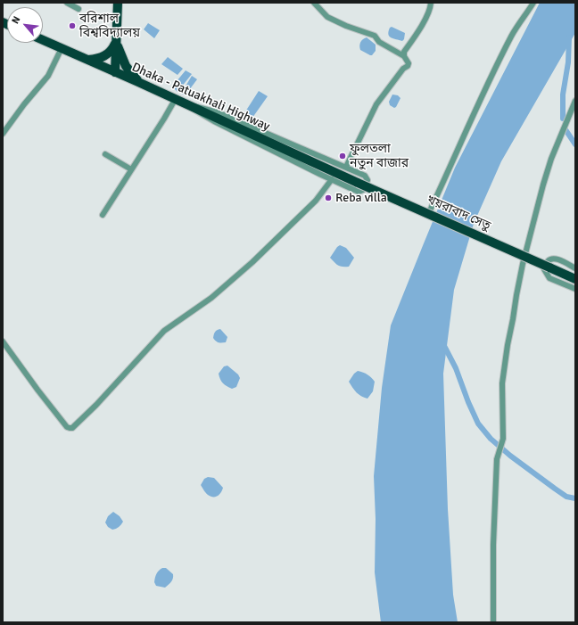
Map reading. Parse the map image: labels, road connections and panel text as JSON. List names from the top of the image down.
{
  "streets": {
    "highway": ["Dhaka - Patuakhali Highway", "খয়রাবাদ সেতু"]
  },
  "crossings": [
    ["Dhaka - Patuakhali Highway", "খয়রাবাদ সেতু"]
  ],
  "places": ["বরিশাল বিশ্ববিদ্যালয়", "ফুলতলা নতুন বাজার", "Reba villa"],
  "north": "top left"
}
